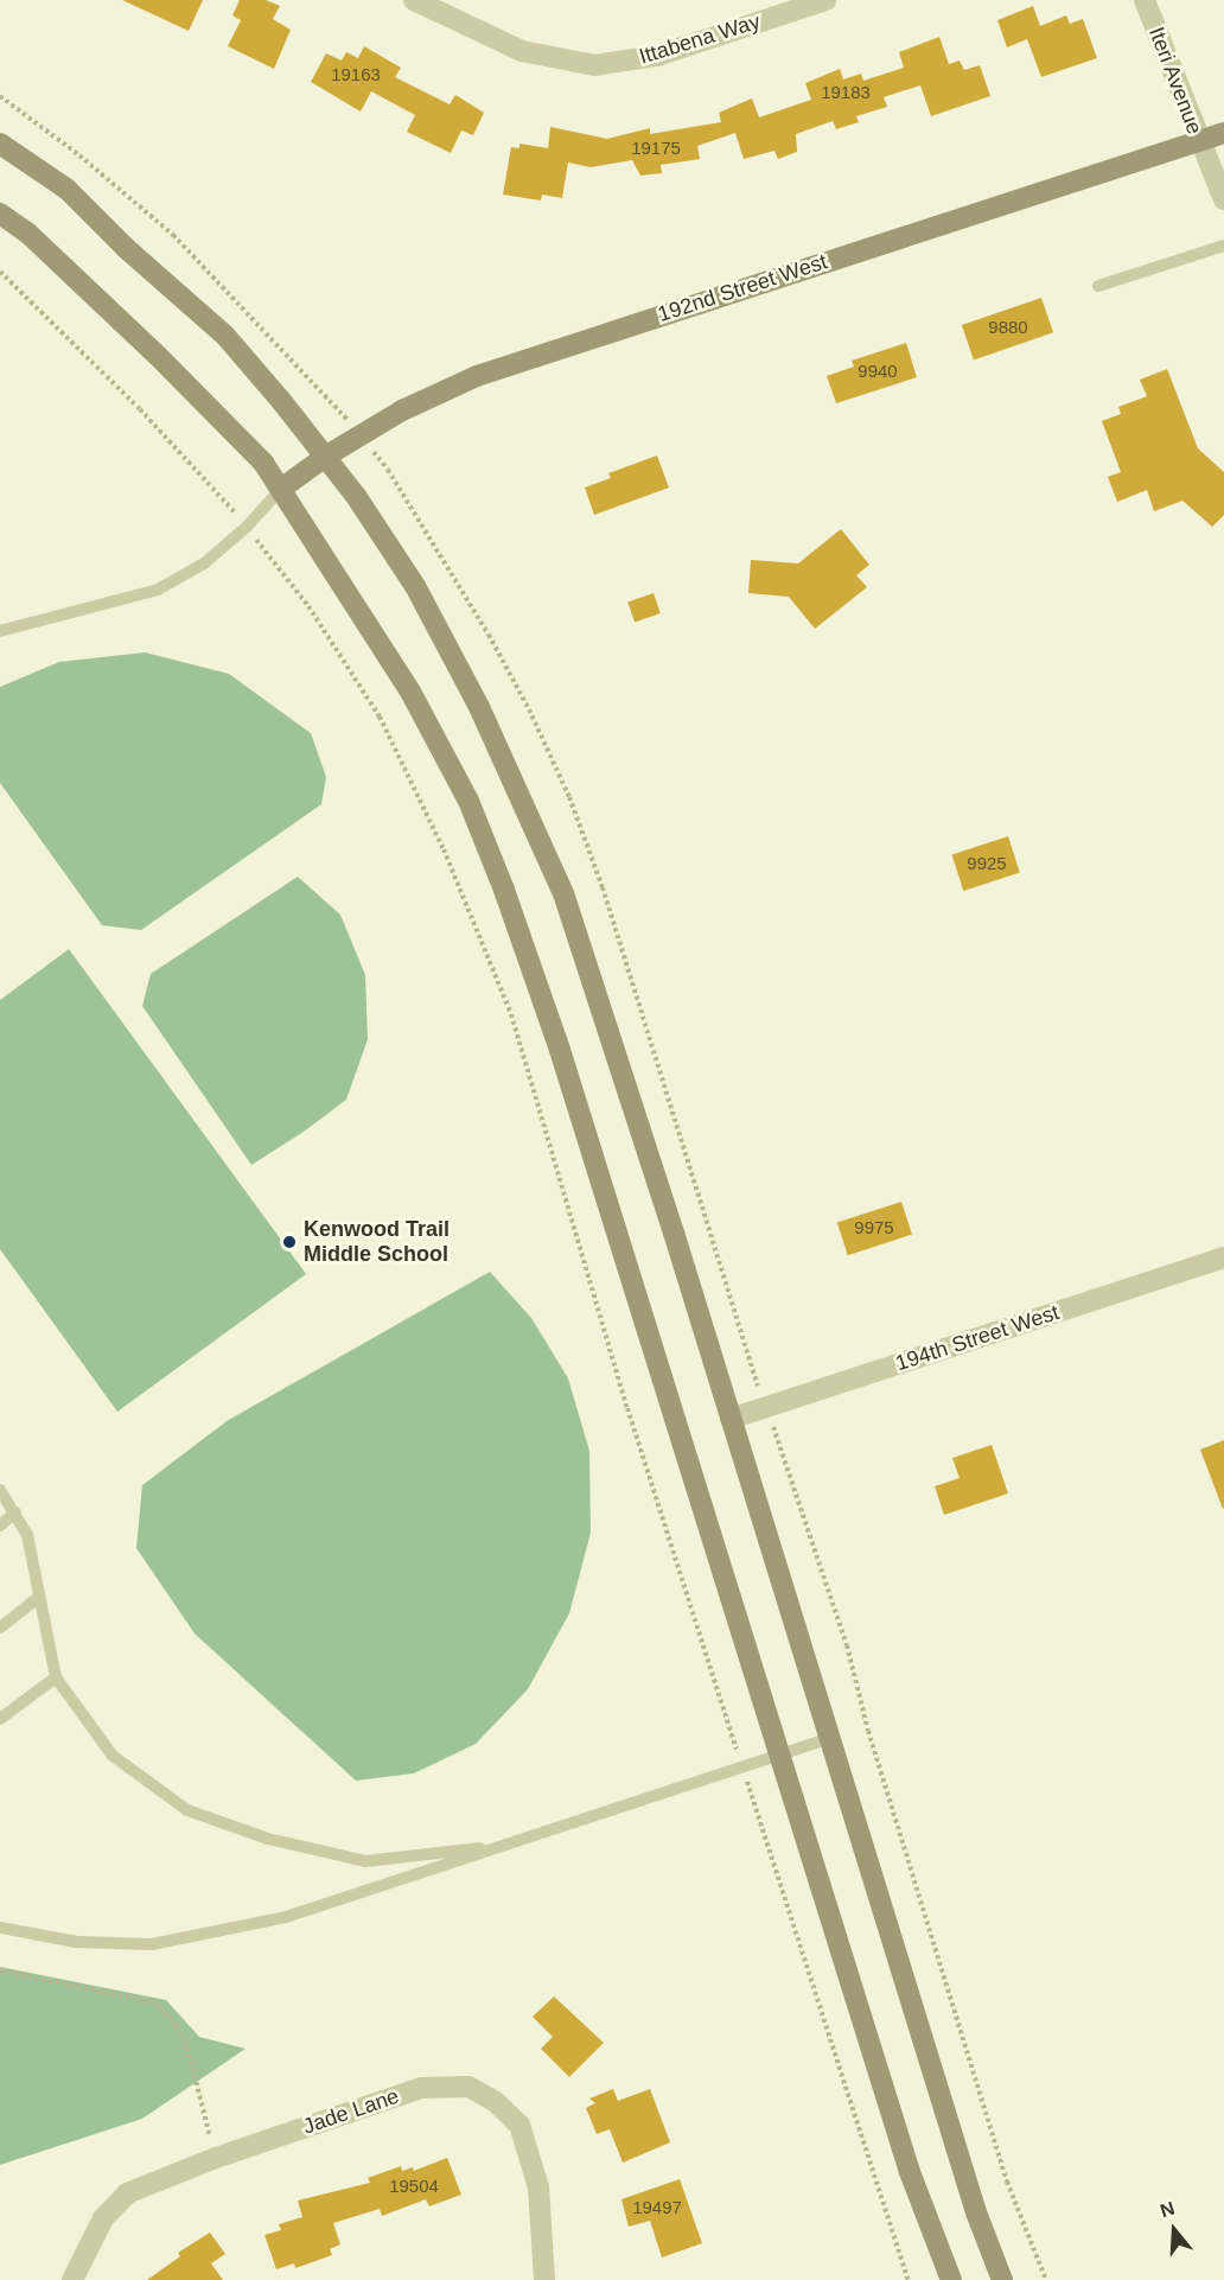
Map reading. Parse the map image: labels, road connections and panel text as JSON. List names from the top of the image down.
{
  "streets": {
    "main road": ["192nd Street West"],
    "street": [
      "Ittabena Way",
      "Iteri Avenue",
      "194th Street West",
      "Jade Lane"
    ]
  },
  "crossings": [
    ["Iteri Avenue", "192nd Street West"]
  ],
  "places": ["Kenwood Trail Middle School"],
  "house_numbers": [
    "19163",
    "19183",
    "19175",
    "9880",
    "9940",
    "9925",
    "9975",
    "19504",
    "19497"
  ],
  "north": "top"
}
